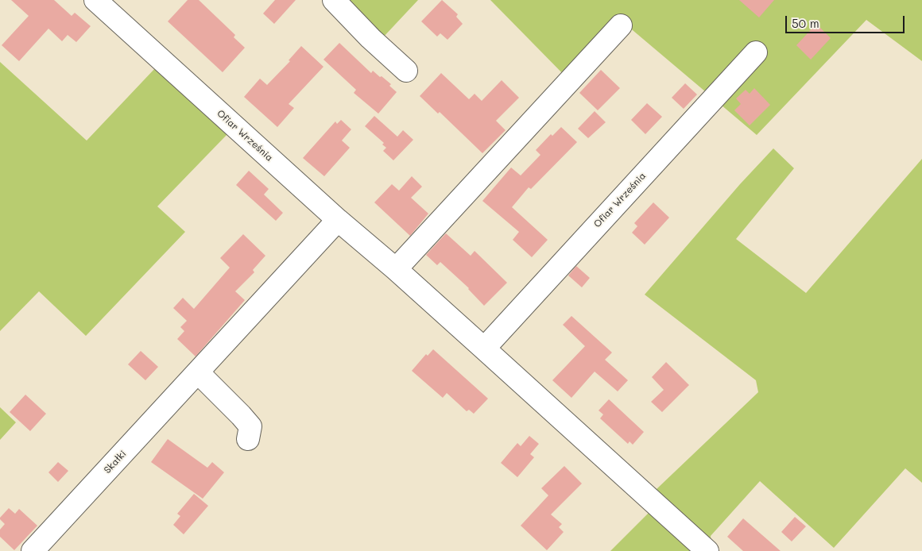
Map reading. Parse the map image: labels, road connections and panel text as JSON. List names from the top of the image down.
{
  "streets": {
    "street": ["Ofiar Września", "Skałki"]
  },
  "crossings": [
    ["Ofiar Września", "Skałki"]
  ],
  "scale_bar": "50 m"
}
